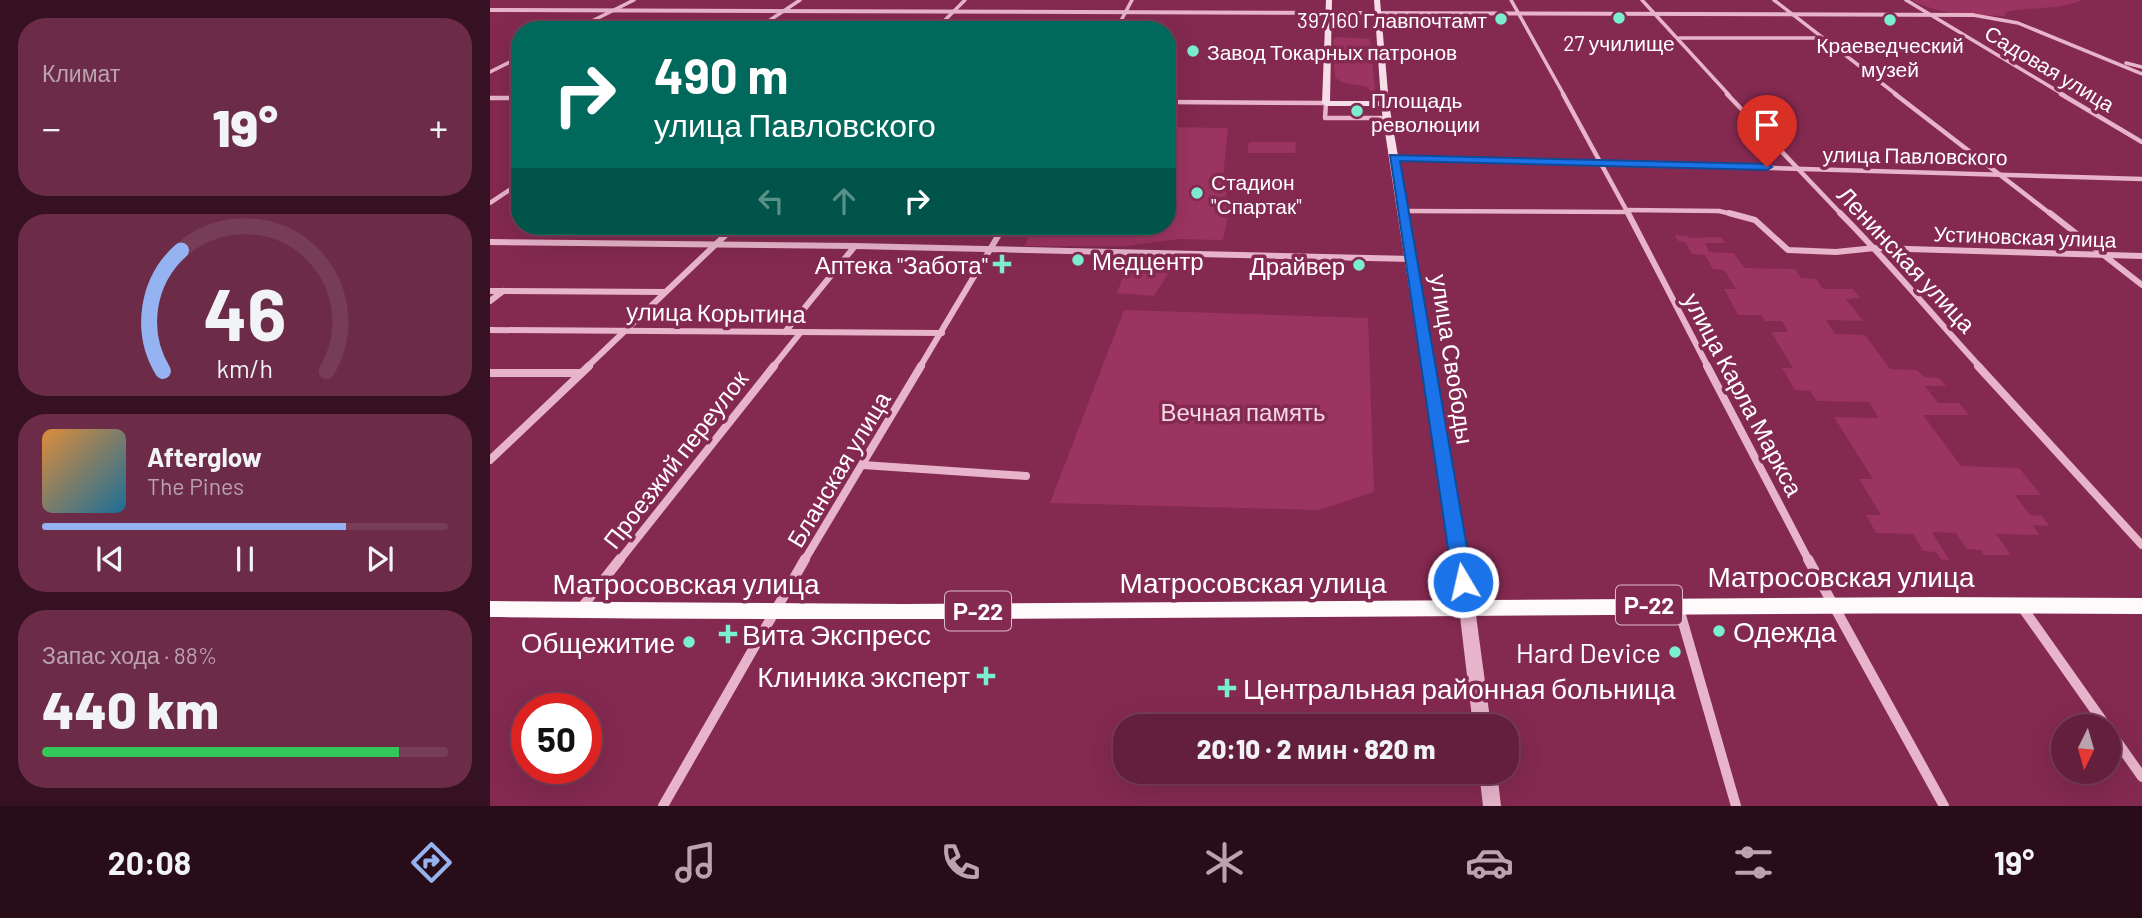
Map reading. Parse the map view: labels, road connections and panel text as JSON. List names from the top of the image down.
{
  "streets": {
    "highway": ["Матросовская улица", "Р-22"],
    "main road": ["улица Свободы"],
    "street": [
      "Садовая улица",
      "улица Павловского",
      "Устиновская улица",
      "Ленинская улица",
      "улица Корытина",
      "улица Карла Маркса",
      "Проезжий переулок",
      "Бланская улица"
    ]
  },
  "crossings": [
    ["улица Павловского", "Ленинская улица"],
    ["улица Павловского", "улица Свободы"],
    ["улица Павловского", "улица Карла Маркса"],
    ["Устиновская улица", "Ленинская улица"],
    ["Устиновская улица", "улица Свободы"],
    ["Устиновская улица", "улица Карла Маркса"],
    ["улица Корытина", "Проезжий переулок"],
    ["улица Корытина", "Бланская улица"],
    ["улица Свободы", "Матросовская улица"],
    ["улица Карла Маркса", "Матросовская улица"],
    ["Проезжий переулок", "Матросовская улица"],
    ["Бланская улица", "Матросовская улица"]
  ],
  "parks": ["Вечная память"],
  "places": {
    "other": [
      "27 училище",
      "397160 Главпочтамт",
      "Краеведческий музей",
      "Завод Токарных патронов",
      "Площадь революции",
      "Стадион \"Спартак\"",
      "Медцентр",
      "Драйвер",
      "Одежда",
      "Общежитие",
      "Hard Device"
    ],
    "health": [
      "Аптека \"Забота\"",
      "Вита Экспресс",
      "Клиника эксперт",
      "Центральная районная больница"
    ]
  },
  "north": "bottom",
  "page": {
    "tile": [
      "Климат",
      ["Запас хода · 88%", "440 km"]
    ],
    "turn": ["490 m", "улица Павловского"],
    "heat": ["−", "19°", "+"],
    "song": ["Afterglow", "The Pines"],
    "limit": "50",
    "trip": "20:10 · 2 мин · 820 m",
    "tabs": ["20:08", "19°"],
    "gauge": ["46", "km/h"]
  }
}
